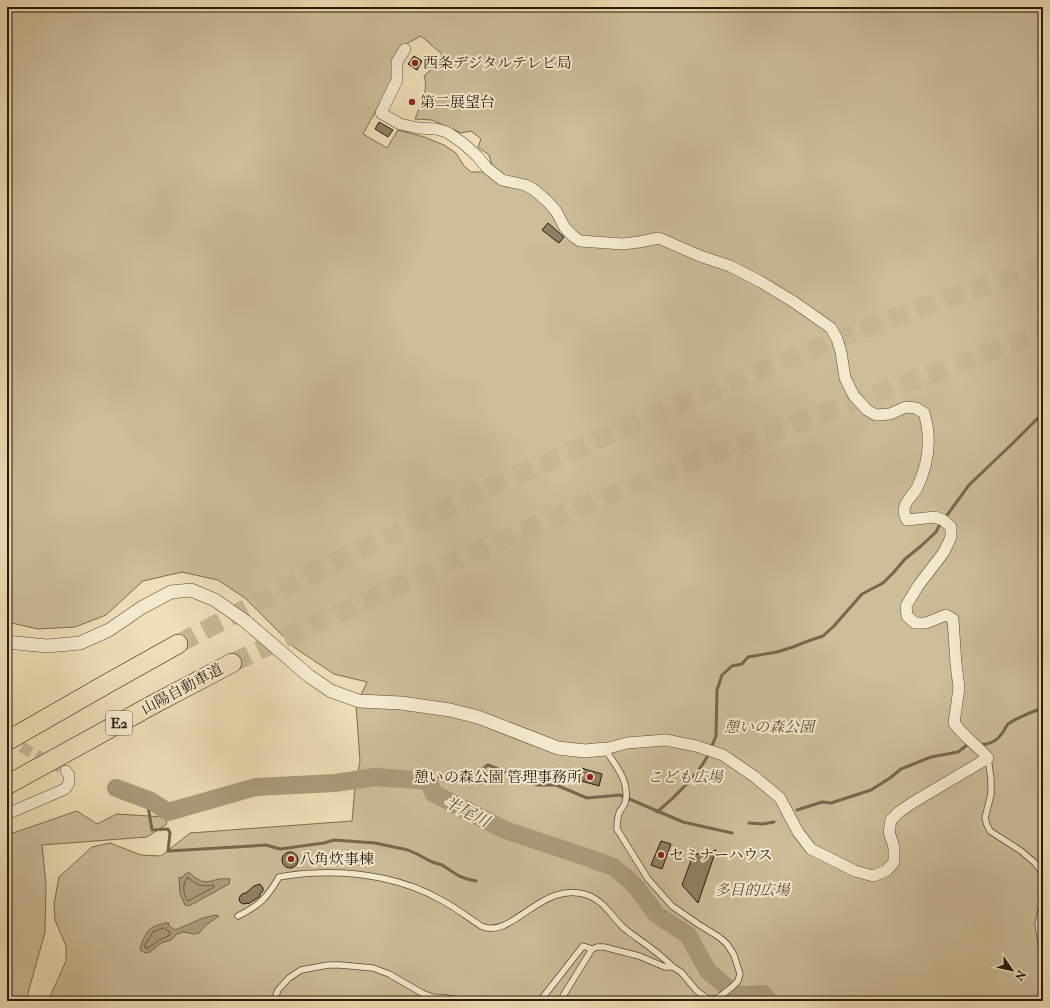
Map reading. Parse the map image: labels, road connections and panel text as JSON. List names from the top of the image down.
{
  "streets": {
    "highway": ["山陽自動車道", "E2"]
  },
  "water": ["半尾川"],
  "parks": ["憩いの森公園", "こども広場", "多目的広場"],
  "places": [
    "西条デジタルテレビ局",
    "第二展望台",
    "憩いの森公園 管理事務所",
    "セミナーハウス",
    "八角炊事棟"
  ],
  "north": "bottom right"
}
